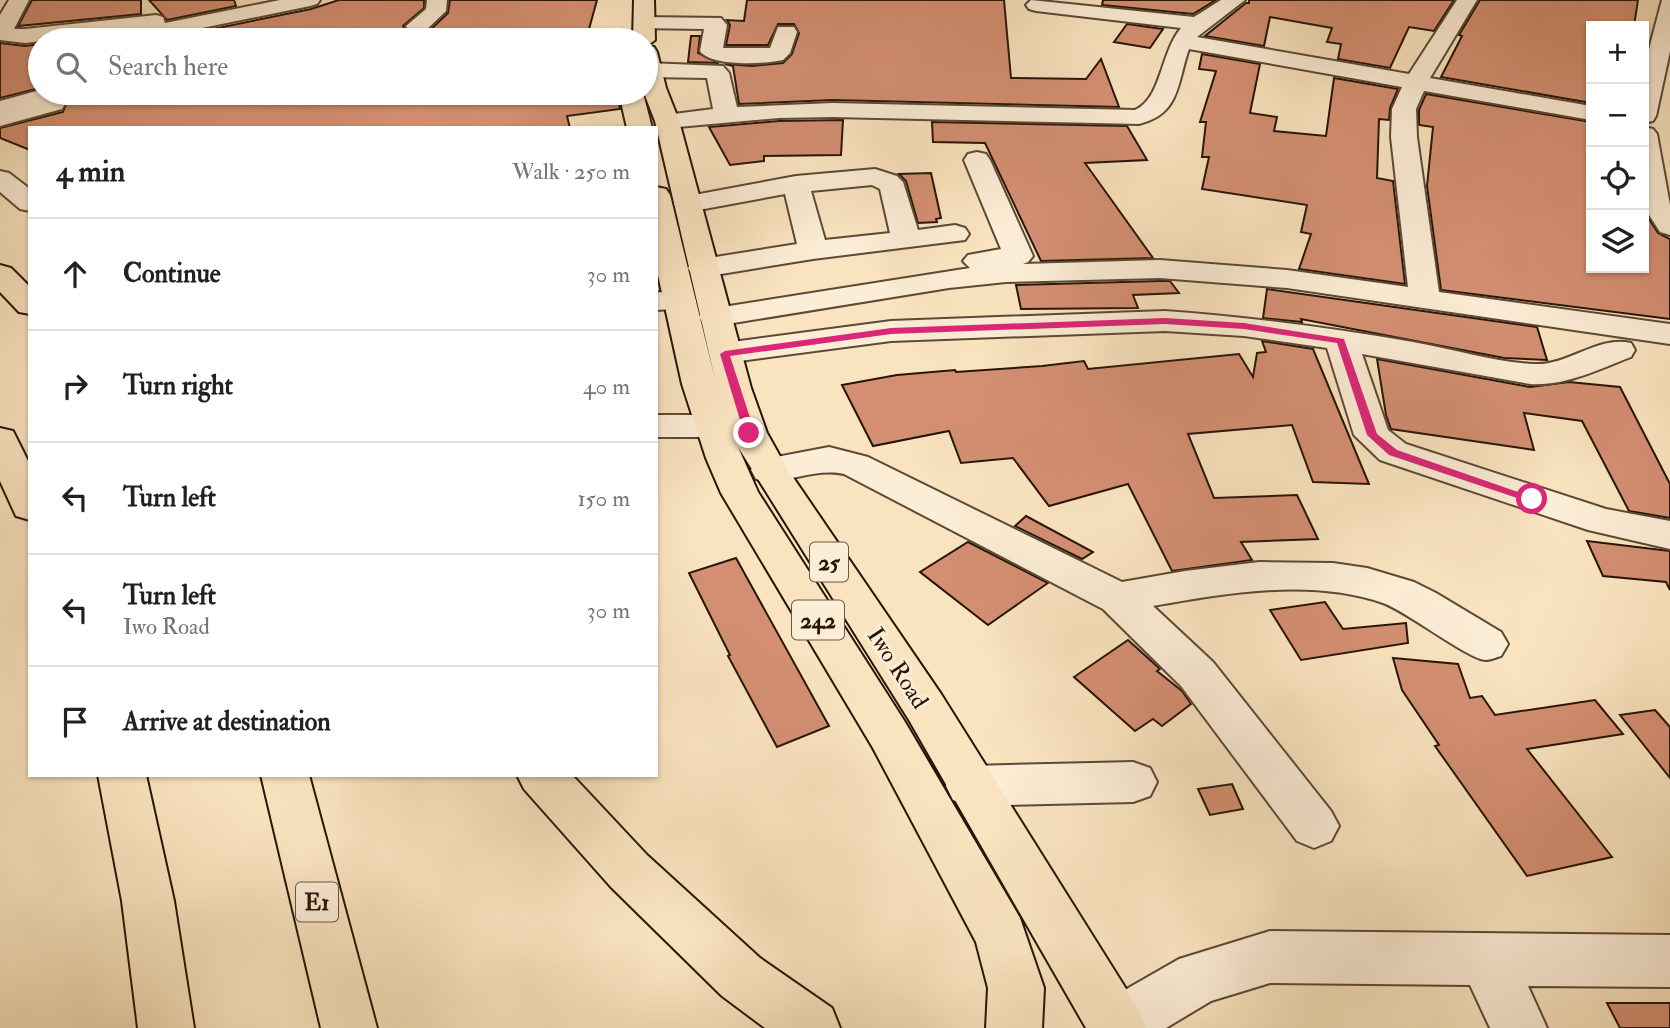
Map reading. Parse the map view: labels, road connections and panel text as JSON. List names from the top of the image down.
{
  "streets": {
    "main road": [
      "25",
      "242",
      "Iwo Road",
      "E1"
    ]
  },
  "page": {
    "map_buttons": ["+", "−"],
    "search": "Search here",
    "heading": ["4 min", "Walk · 250 m"],
    "list": [
      ["Continue", "30 m"],
      ["Turn right", "40 m"],
      ["Turn left", "150 m"],
      ["Turn left", "Iwo Road", "30 m"],
      "Arrive at destination"
    ]
  }
}
